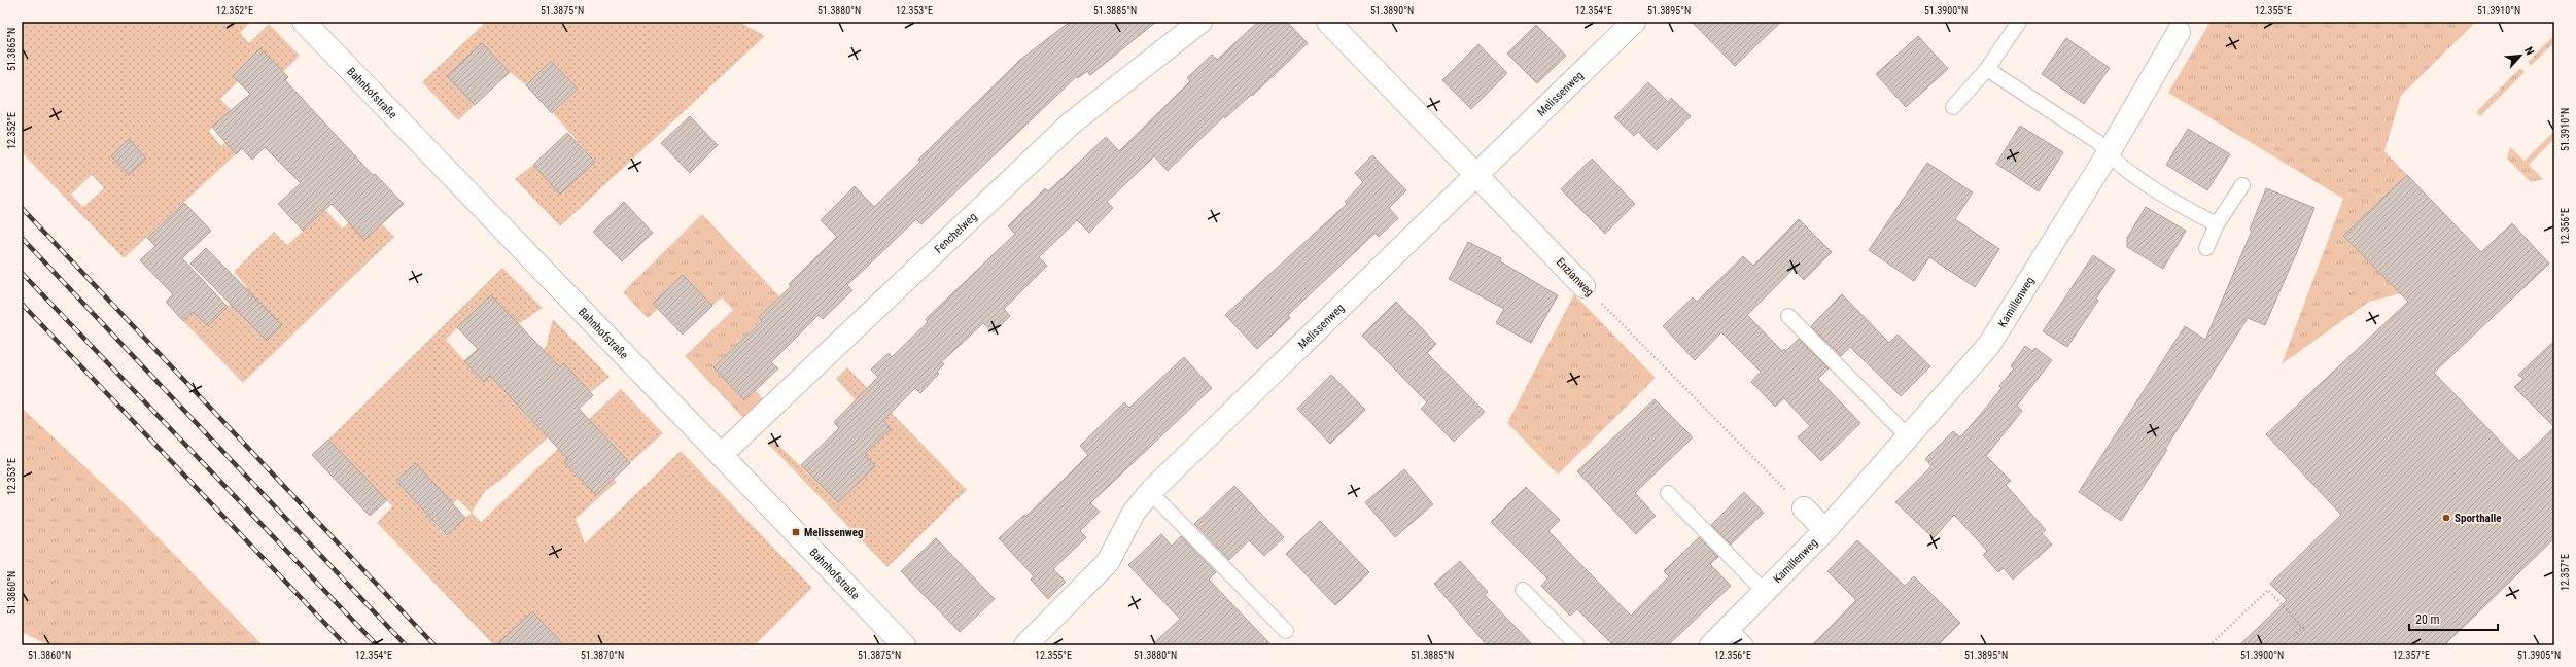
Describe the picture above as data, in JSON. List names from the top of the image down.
{
  "streets": {
    "street": [
      "Bahnhofstraße",
      "Melissenweg",
      "Fenchelweg",
      "Enzianweg",
      "Kamillenweg"
    ]
  },
  "crossings": [
    ["Bahnhofstraße", "Fenchelweg"],
    ["Melissenweg", "Enzianweg"]
  ],
  "places": {
    "other": ["Sporthalle"],
    "transit": ["Melissenweg"]
  },
  "scale_bar": "20 m",
  "north": "top right",
  "coordinates": [
    "12.352°E",
    "51.3875°N",
    "51.3880°N",
    "12.353°E",
    "51.3885°N",
    "51.3890°N",
    "12.354°E",
    "51.3895°N",
    "51.3900°N",
    "12.355°E",
    "51.3910°N",
    "51.3865°N",
    "12.356°E",
    "12.357°E",
    "51.3860°N",
    "51.3870°N",
    "51.3905°N"
  ]
}
